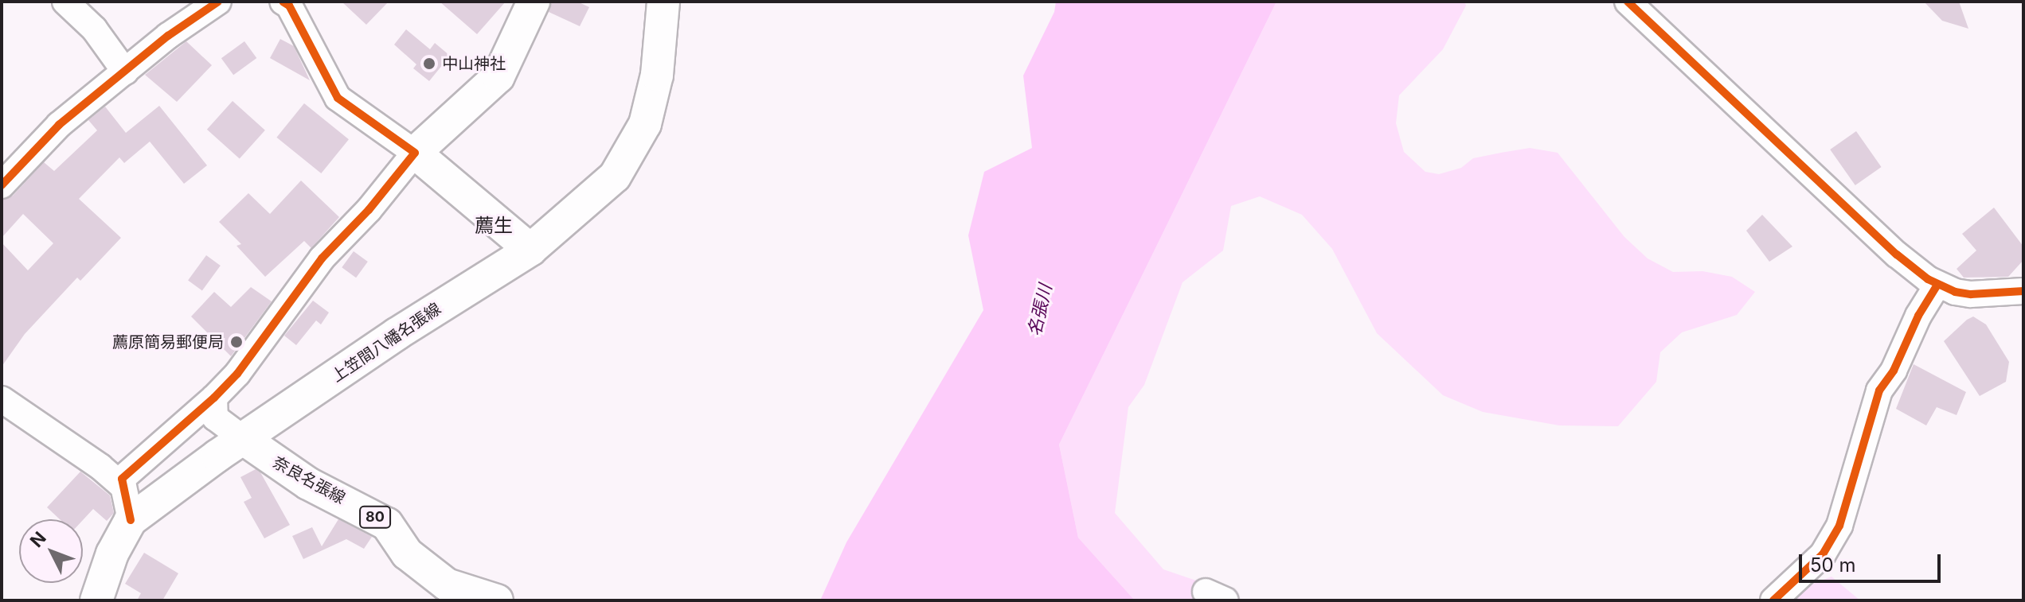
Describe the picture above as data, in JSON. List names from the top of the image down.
{
  "streets": {
    "main road": ["上笠間八幡名張線", "奈良名張線", "80"]
  },
  "crossings": [
    ["上笠間八幡名張線", "奈良名張線"]
  ],
  "districts": ["薦生"],
  "water": ["名張川"],
  "places": ["中山神社", "薦原簡易郵便局"],
  "scale_bar": "50 m",
  "north": "top left"
}
